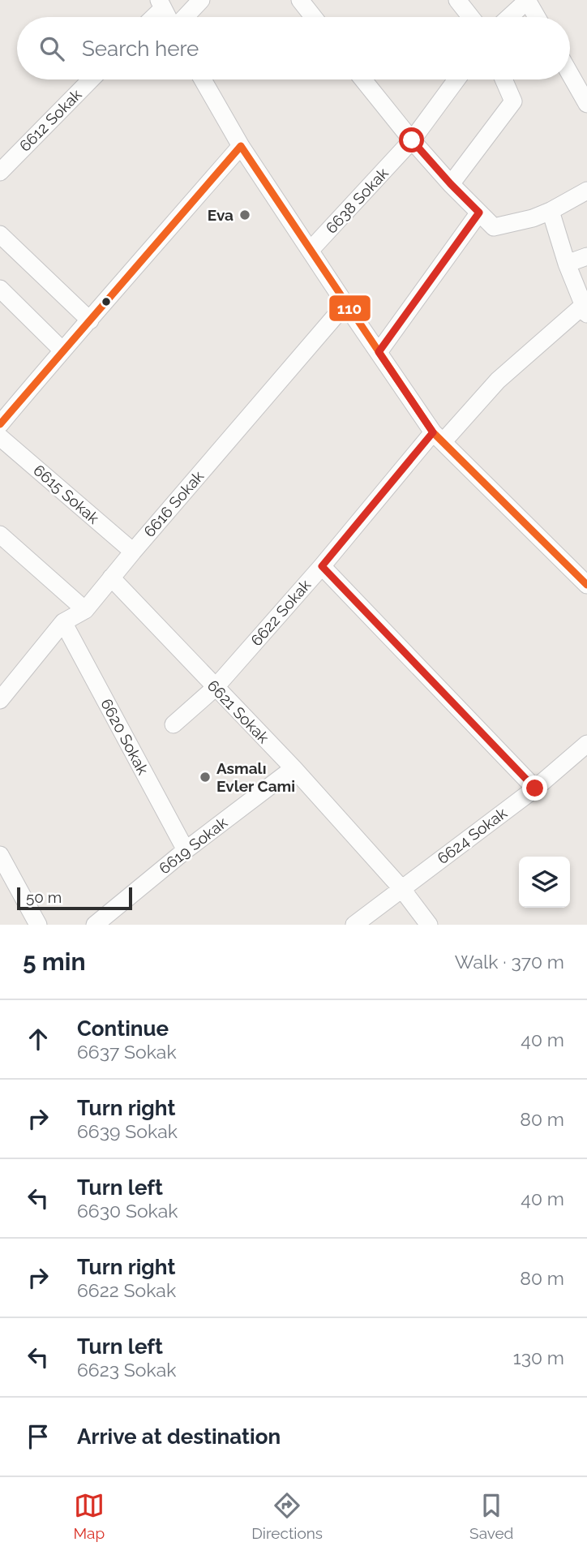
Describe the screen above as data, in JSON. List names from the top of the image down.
{
  "streets": {
    "street": [
      "6612 Sokak",
      "6638 Sokak",
      "6615 Sokak",
      "6616 Sokak",
      "6622 Sokak",
      "6621 Sokak",
      "6620 Sokak",
      "6624 Sokak",
      "6619 Sokak"
    ]
  },
  "crossings": [
    ["6615 Sokak", "6616 Sokak"],
    ["6616 Sokak", "6621 Sokak"],
    ["6616 Sokak", "6620 Sokak"],
    ["6622 Sokak", "6621 Sokak"],
    ["6621 Sokak", "6624 Sokak"],
    ["6621 Sokak", "6619 Sokak"],
    ["6620 Sokak", "6619 Sokak"]
  ],
  "places": ["Eva", "Asmalı Evler Cami"],
  "lines": ["transit line 110"],
  "scale_bar": "50 m",
  "page": {
    "search": "Search here",
    "scale": "50 m",
    "heading": ["5 min", "Walk · 370 m"],
    "list": [
      ["Continue", "6637 Sokak", "40 m"],
      ["Turn right", "6639 Sokak", "80 m"],
      ["Turn left", "6630 Sokak", "40 m"],
      ["Turn right", "6622 Sokak", "80 m"],
      ["Turn left", "6623 Sokak", "130 m"],
      "Arrive at destination"
    ],
    "nav": ["Map", "Directions", "Saved"]
  }
}
